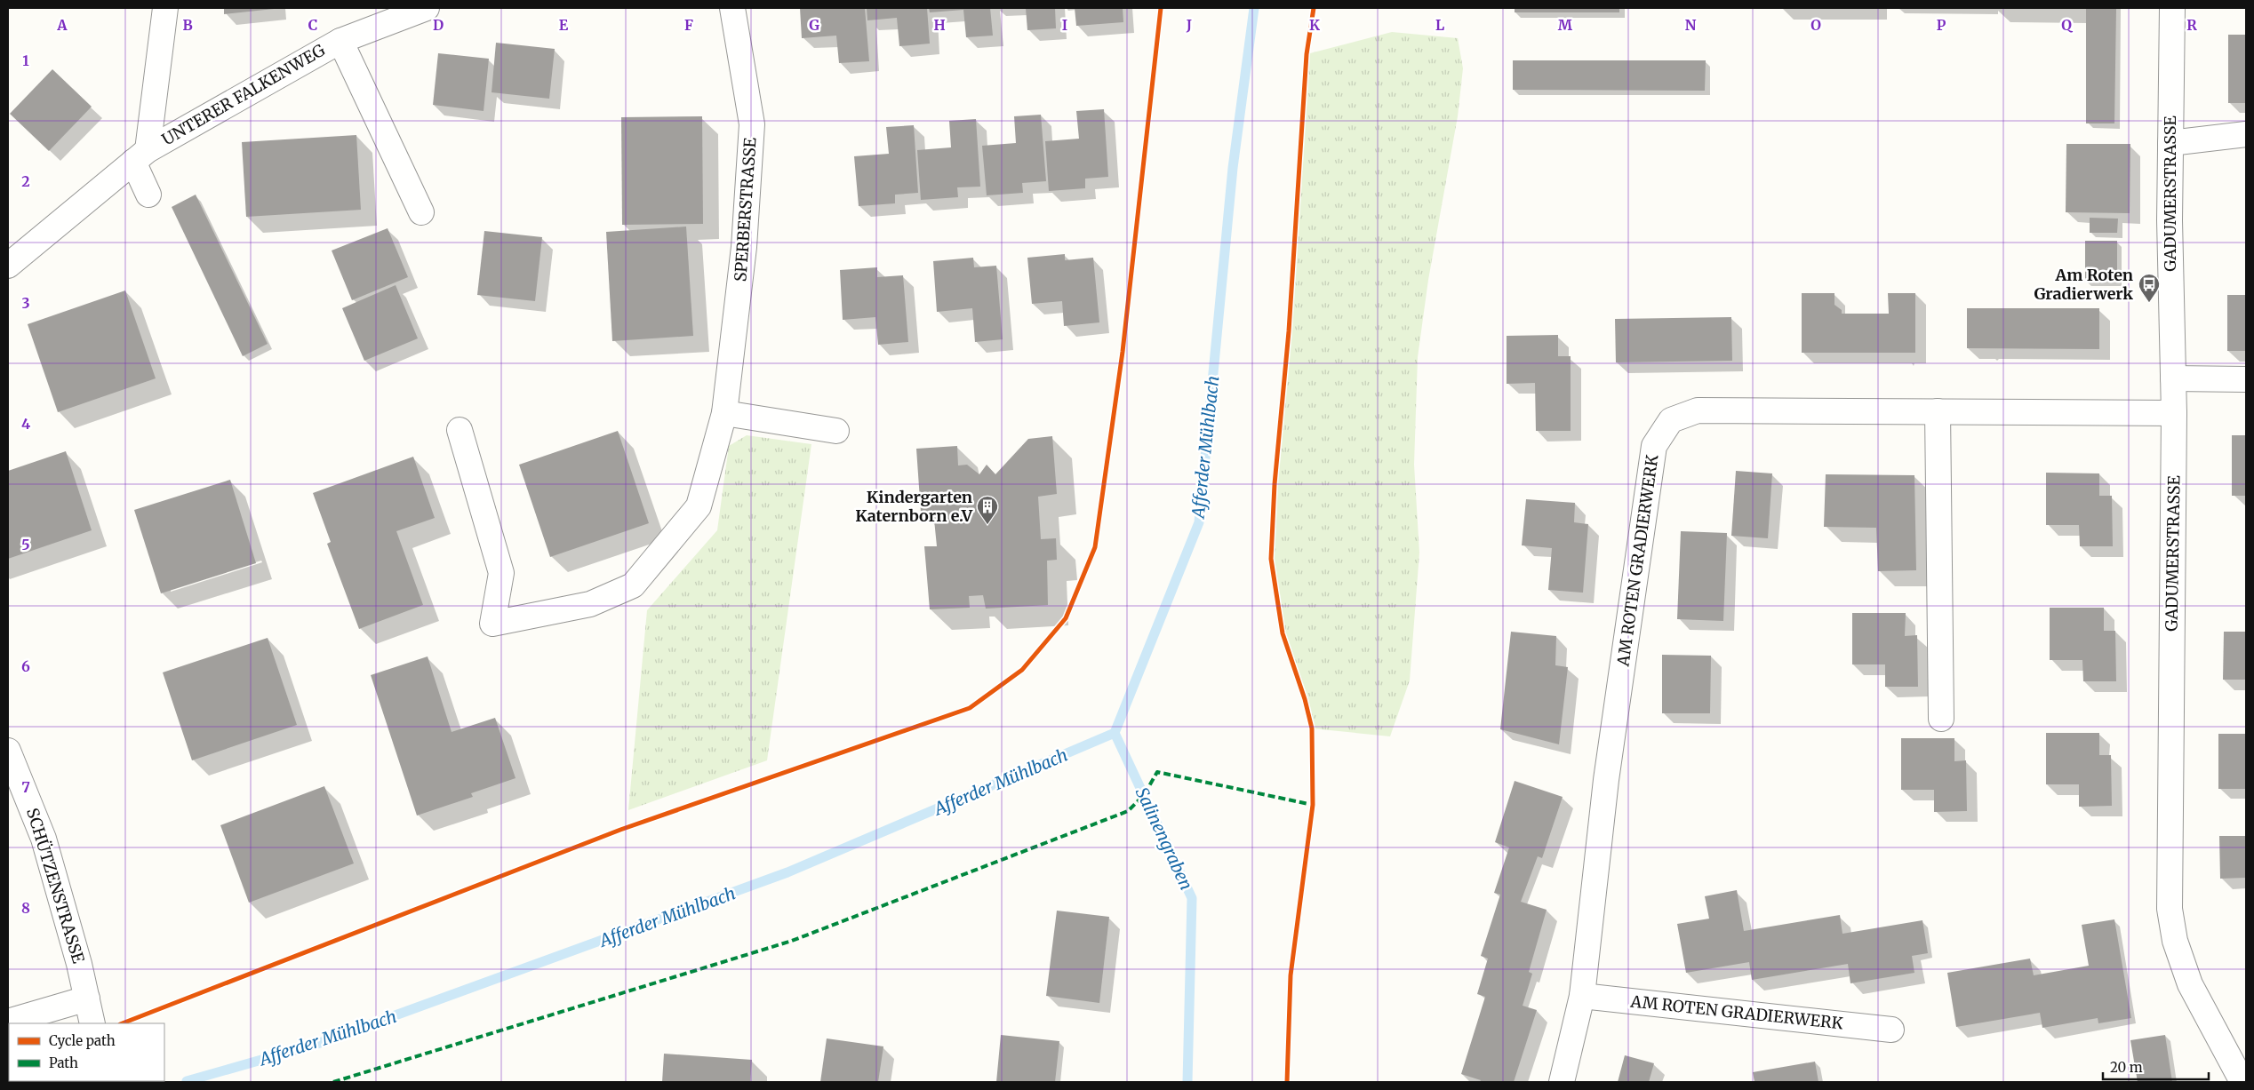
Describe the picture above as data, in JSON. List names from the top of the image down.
{
  "streets": {
    "street": [
      "UNTERER FALKENWEG",
      "GADUMERSTRASSE",
      "SPERBERSTRASSE",
      "AM ROTEN GRADIERWERK",
      "SCHÜTZENSTRASSE"
    ]
  },
  "crossings": [
    ["GADUMERSTRASSE", "AM ROTEN GRADIERWERK"]
  ],
  "water": ["Afferder Mühlbach", "Salinengraben"],
  "places": {
    "bus stop": ["Am Roten Gradierwerk"],
    "building": ["Kindergarten Katernborn e.V"]
  },
  "legend": ["Cycle path", "Path"],
  "scale_bar": "20 m",
  "grid": {
    "columns": [
      "A",
      "B",
      "C",
      "D",
      "E",
      "F",
      "G",
      "H",
      "I",
      "J",
      "K",
      "L",
      "M",
      "N",
      "O",
      "P",
      "Q",
      "R"
    ],
    "rows": [
      "1",
      "2",
      "3",
      "4",
      "5",
      "6",
      "7",
      "8"
    ]
  }
}
